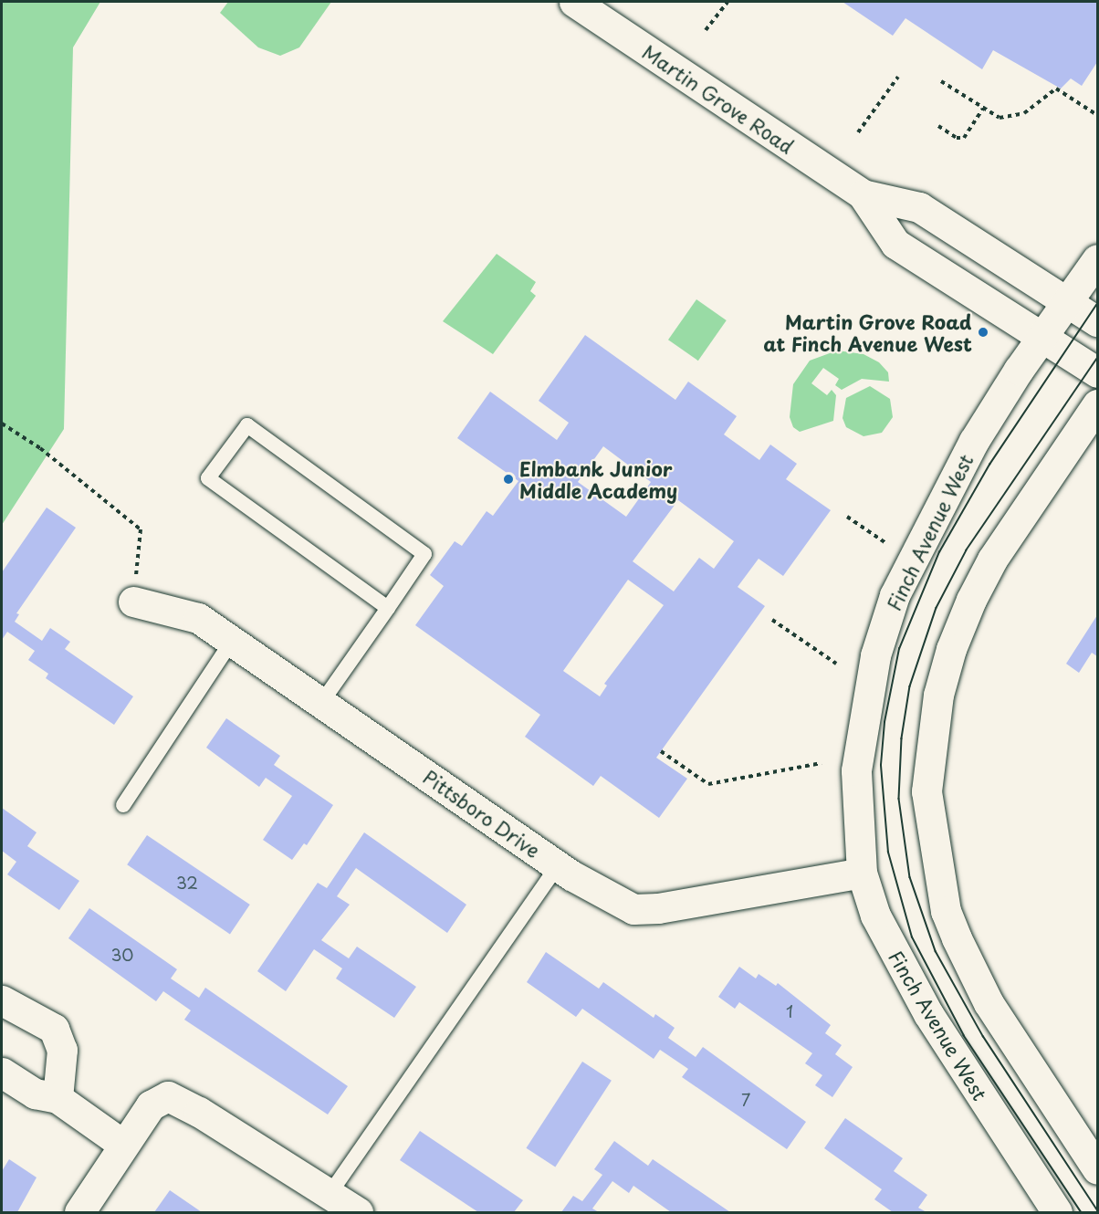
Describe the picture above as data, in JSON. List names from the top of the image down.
{
  "streets": {
    "main road": ["Martin Grove Road", "Finch Avenue West", "Pittsboro Drive"]
  },
  "crossings": [
    ["Martin Grove Road", "Finch Avenue West"],
    ["Finch Avenue West", "Pittsboro Drive"]
  ],
  "places": ["Martin Grove Road at Finch Avenue West", "Elmbank Junior Middle Academy"],
  "house_numbers": [
    "32",
    "30",
    "1",
    "7"
  ]
}
